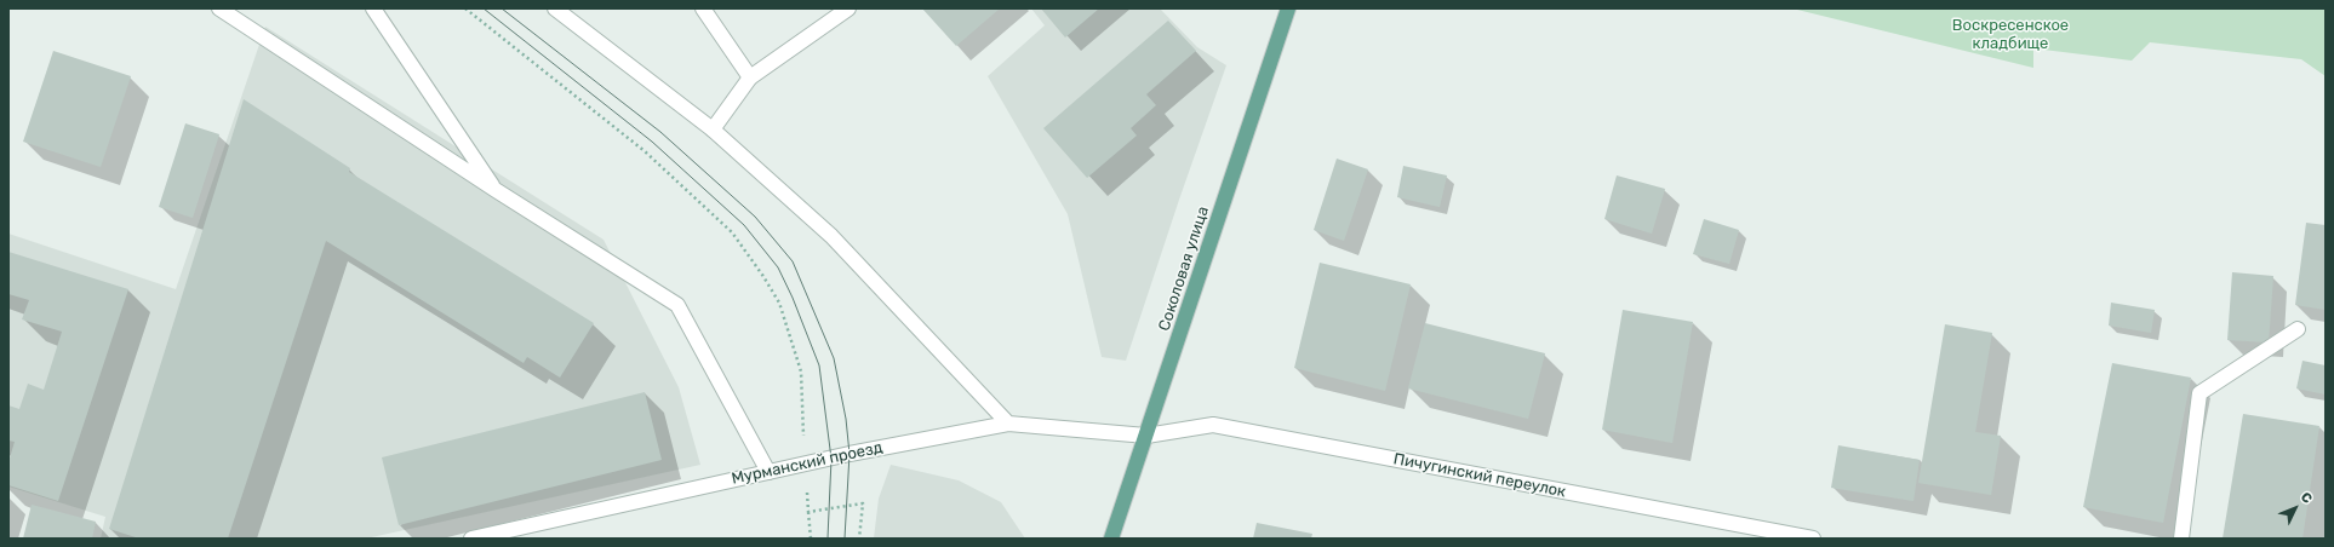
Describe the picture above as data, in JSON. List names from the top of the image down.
{
  "streets": {
    "main road": ["Соколовая улица"],
    "street": ["Мурманский проезд", "Пичугинский переулок"]
  },
  "crossings": [
    ["Соколовая улица", "Мурманский проезд"],
    ["Соколовая улица", "Пичугинский переулок"],
    ["Мурманский проезд", "Пичугинский переулок"]
  ],
  "parks": ["Воскресенское кладбище"],
  "north": "top right"
}
